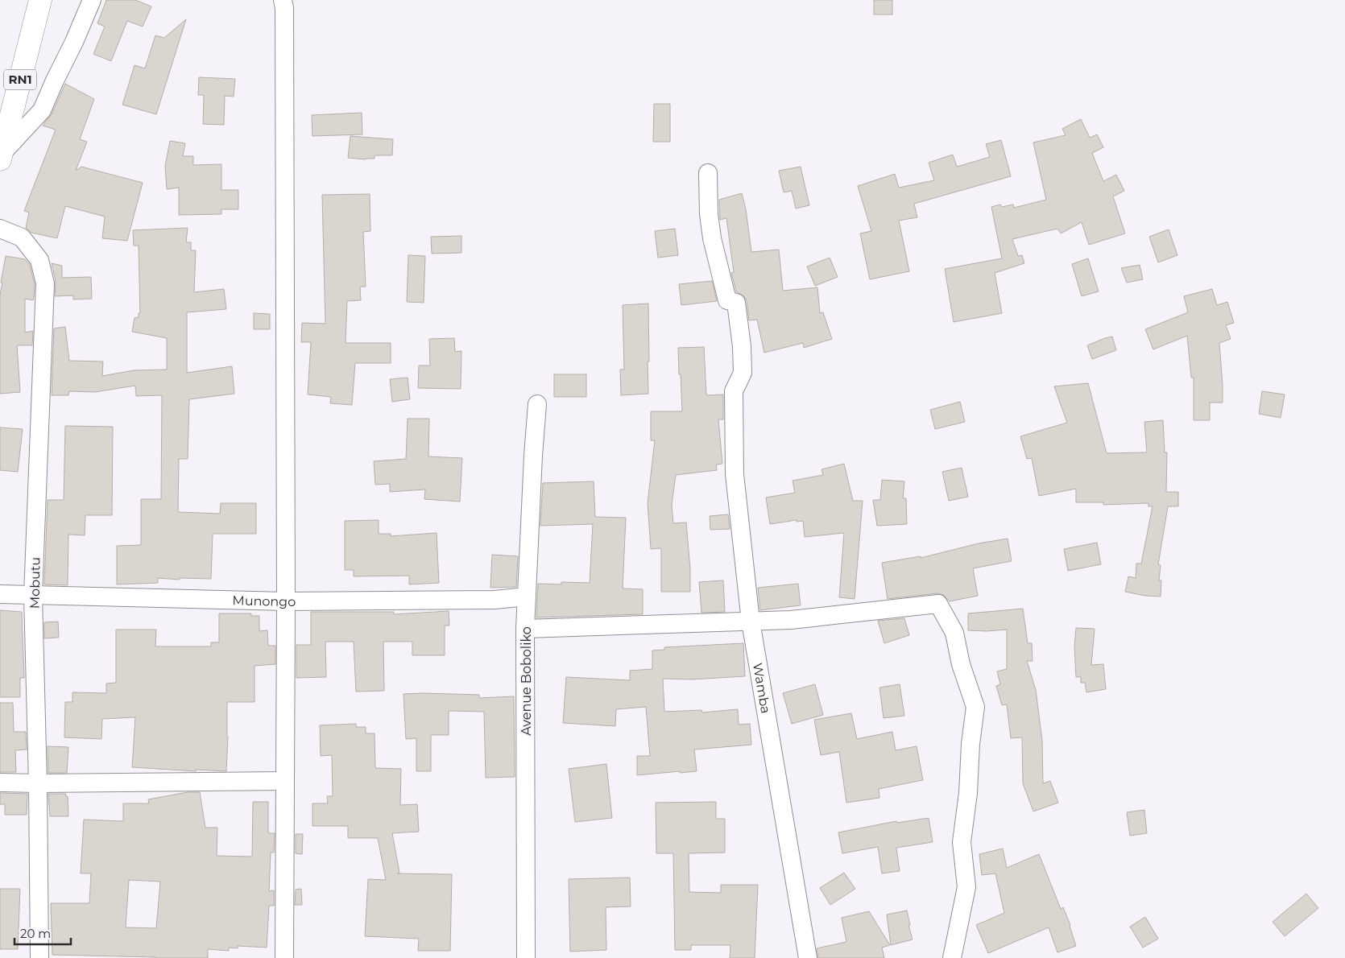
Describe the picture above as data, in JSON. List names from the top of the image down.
{
  "streets": {
    "highway": ["RN1"],
    "street": [
      "Mobutu",
      "Munongo",
      "Avenue Boboliko",
      "Wamba"
    ]
  },
  "crossings": [
    ["Mobutu", "Munongo"],
    ["Munongo", "Avenue Boboliko"]
  ],
  "scale_bar": "20 m"
}
